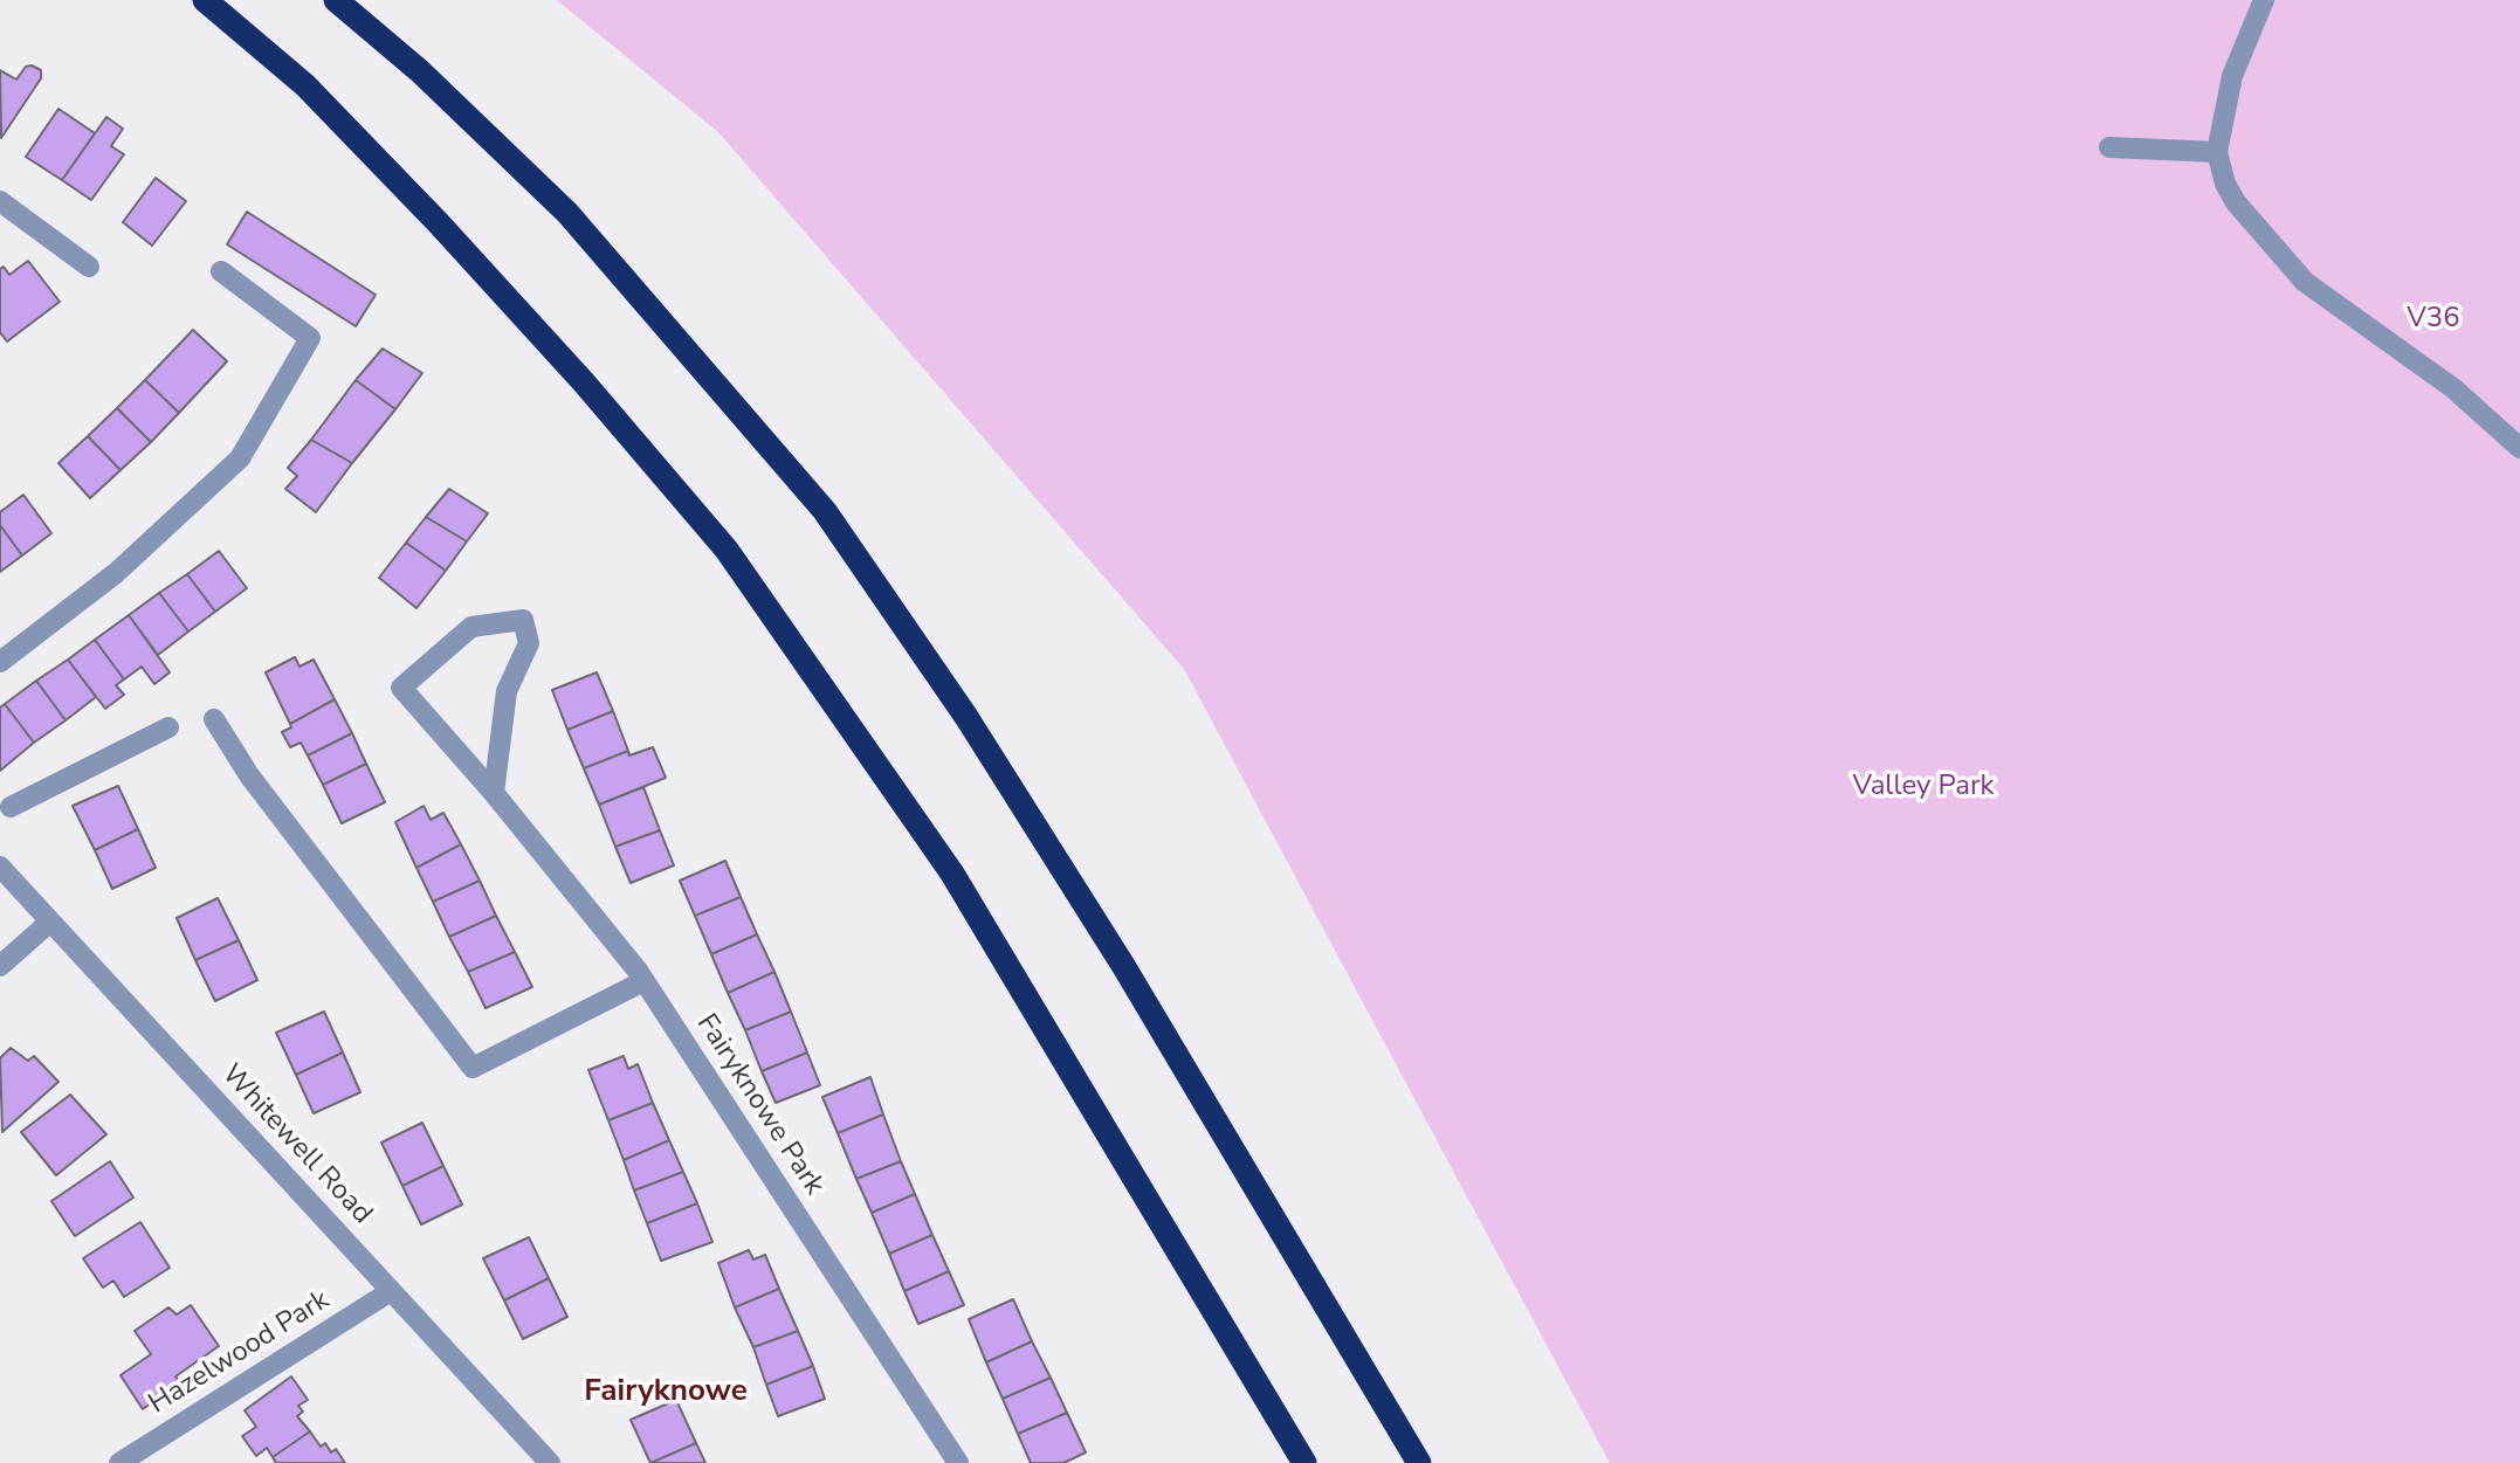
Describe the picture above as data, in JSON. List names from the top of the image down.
{
  "streets": {
    "street": ["Fairyknowe Park", "Whitewell Road", "Hazelwood Park"]
  },
  "crossings": [
    ["Whitewell Road", "Hazelwood Park"]
  ],
  "districts": ["Fairyknowe"],
  "parks": ["V36", "Valley Park"]
}
